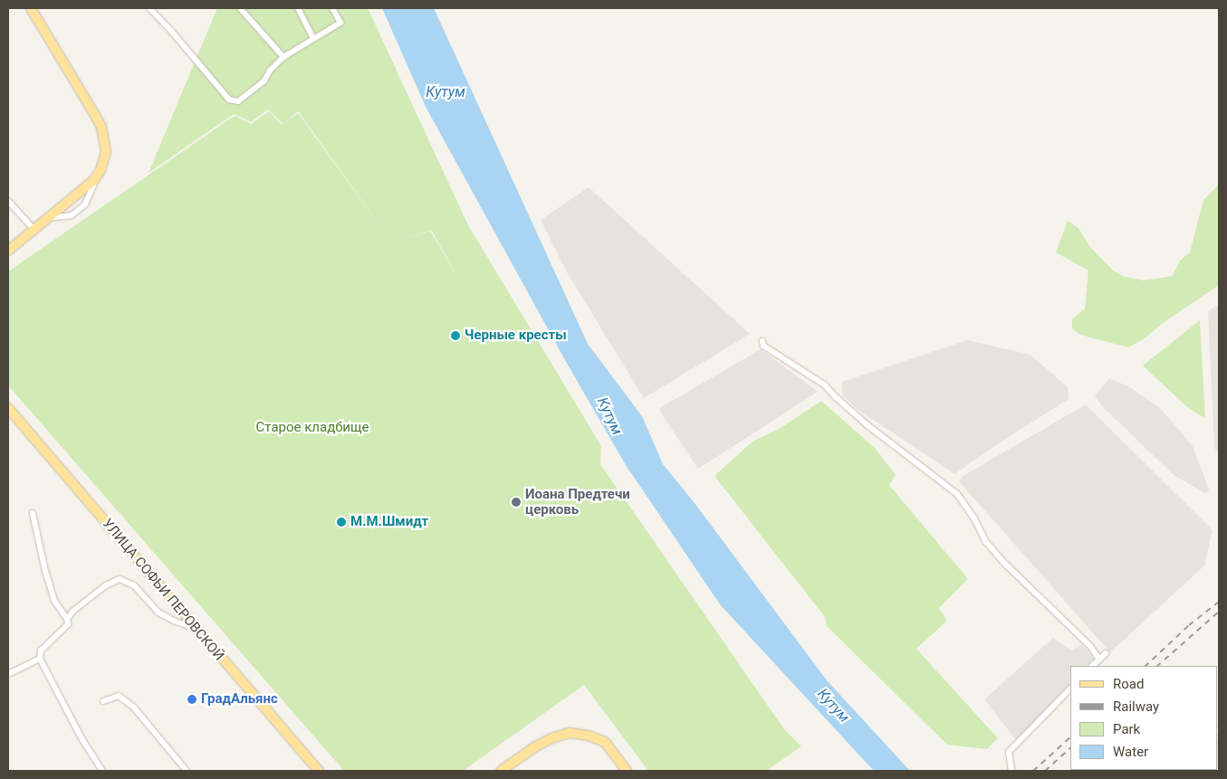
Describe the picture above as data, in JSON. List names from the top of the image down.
{
  "streets": {
    "main road": ["УЛИЦА СОФЬИ ПЕРОВСКОЙ"]
  },
  "water": ["Кутум"],
  "parks": ["Старое кладбище"],
  "places": [
    "Черные кресты",
    "Иоана Предтечи церковь",
    "М.М.Шмидт",
    "ГрадАльянс"
  ],
  "legend": [
    "Road",
    "Railway",
    "Park",
    "Water"
  ]
}
